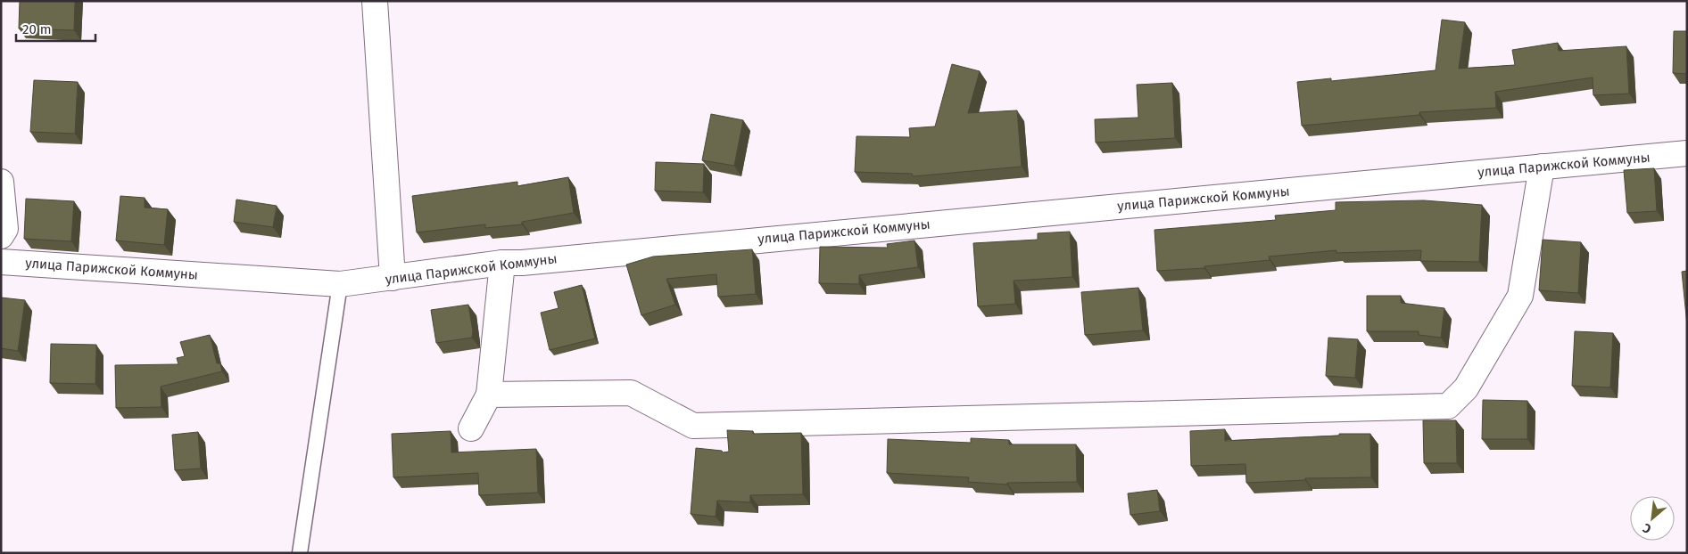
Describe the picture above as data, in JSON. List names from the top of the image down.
{
  "streets": {
    "street": ["улица Парижской Коммуны"]
  },
  "scale_bar": "20 m",
  "north": "bottom left"
}
